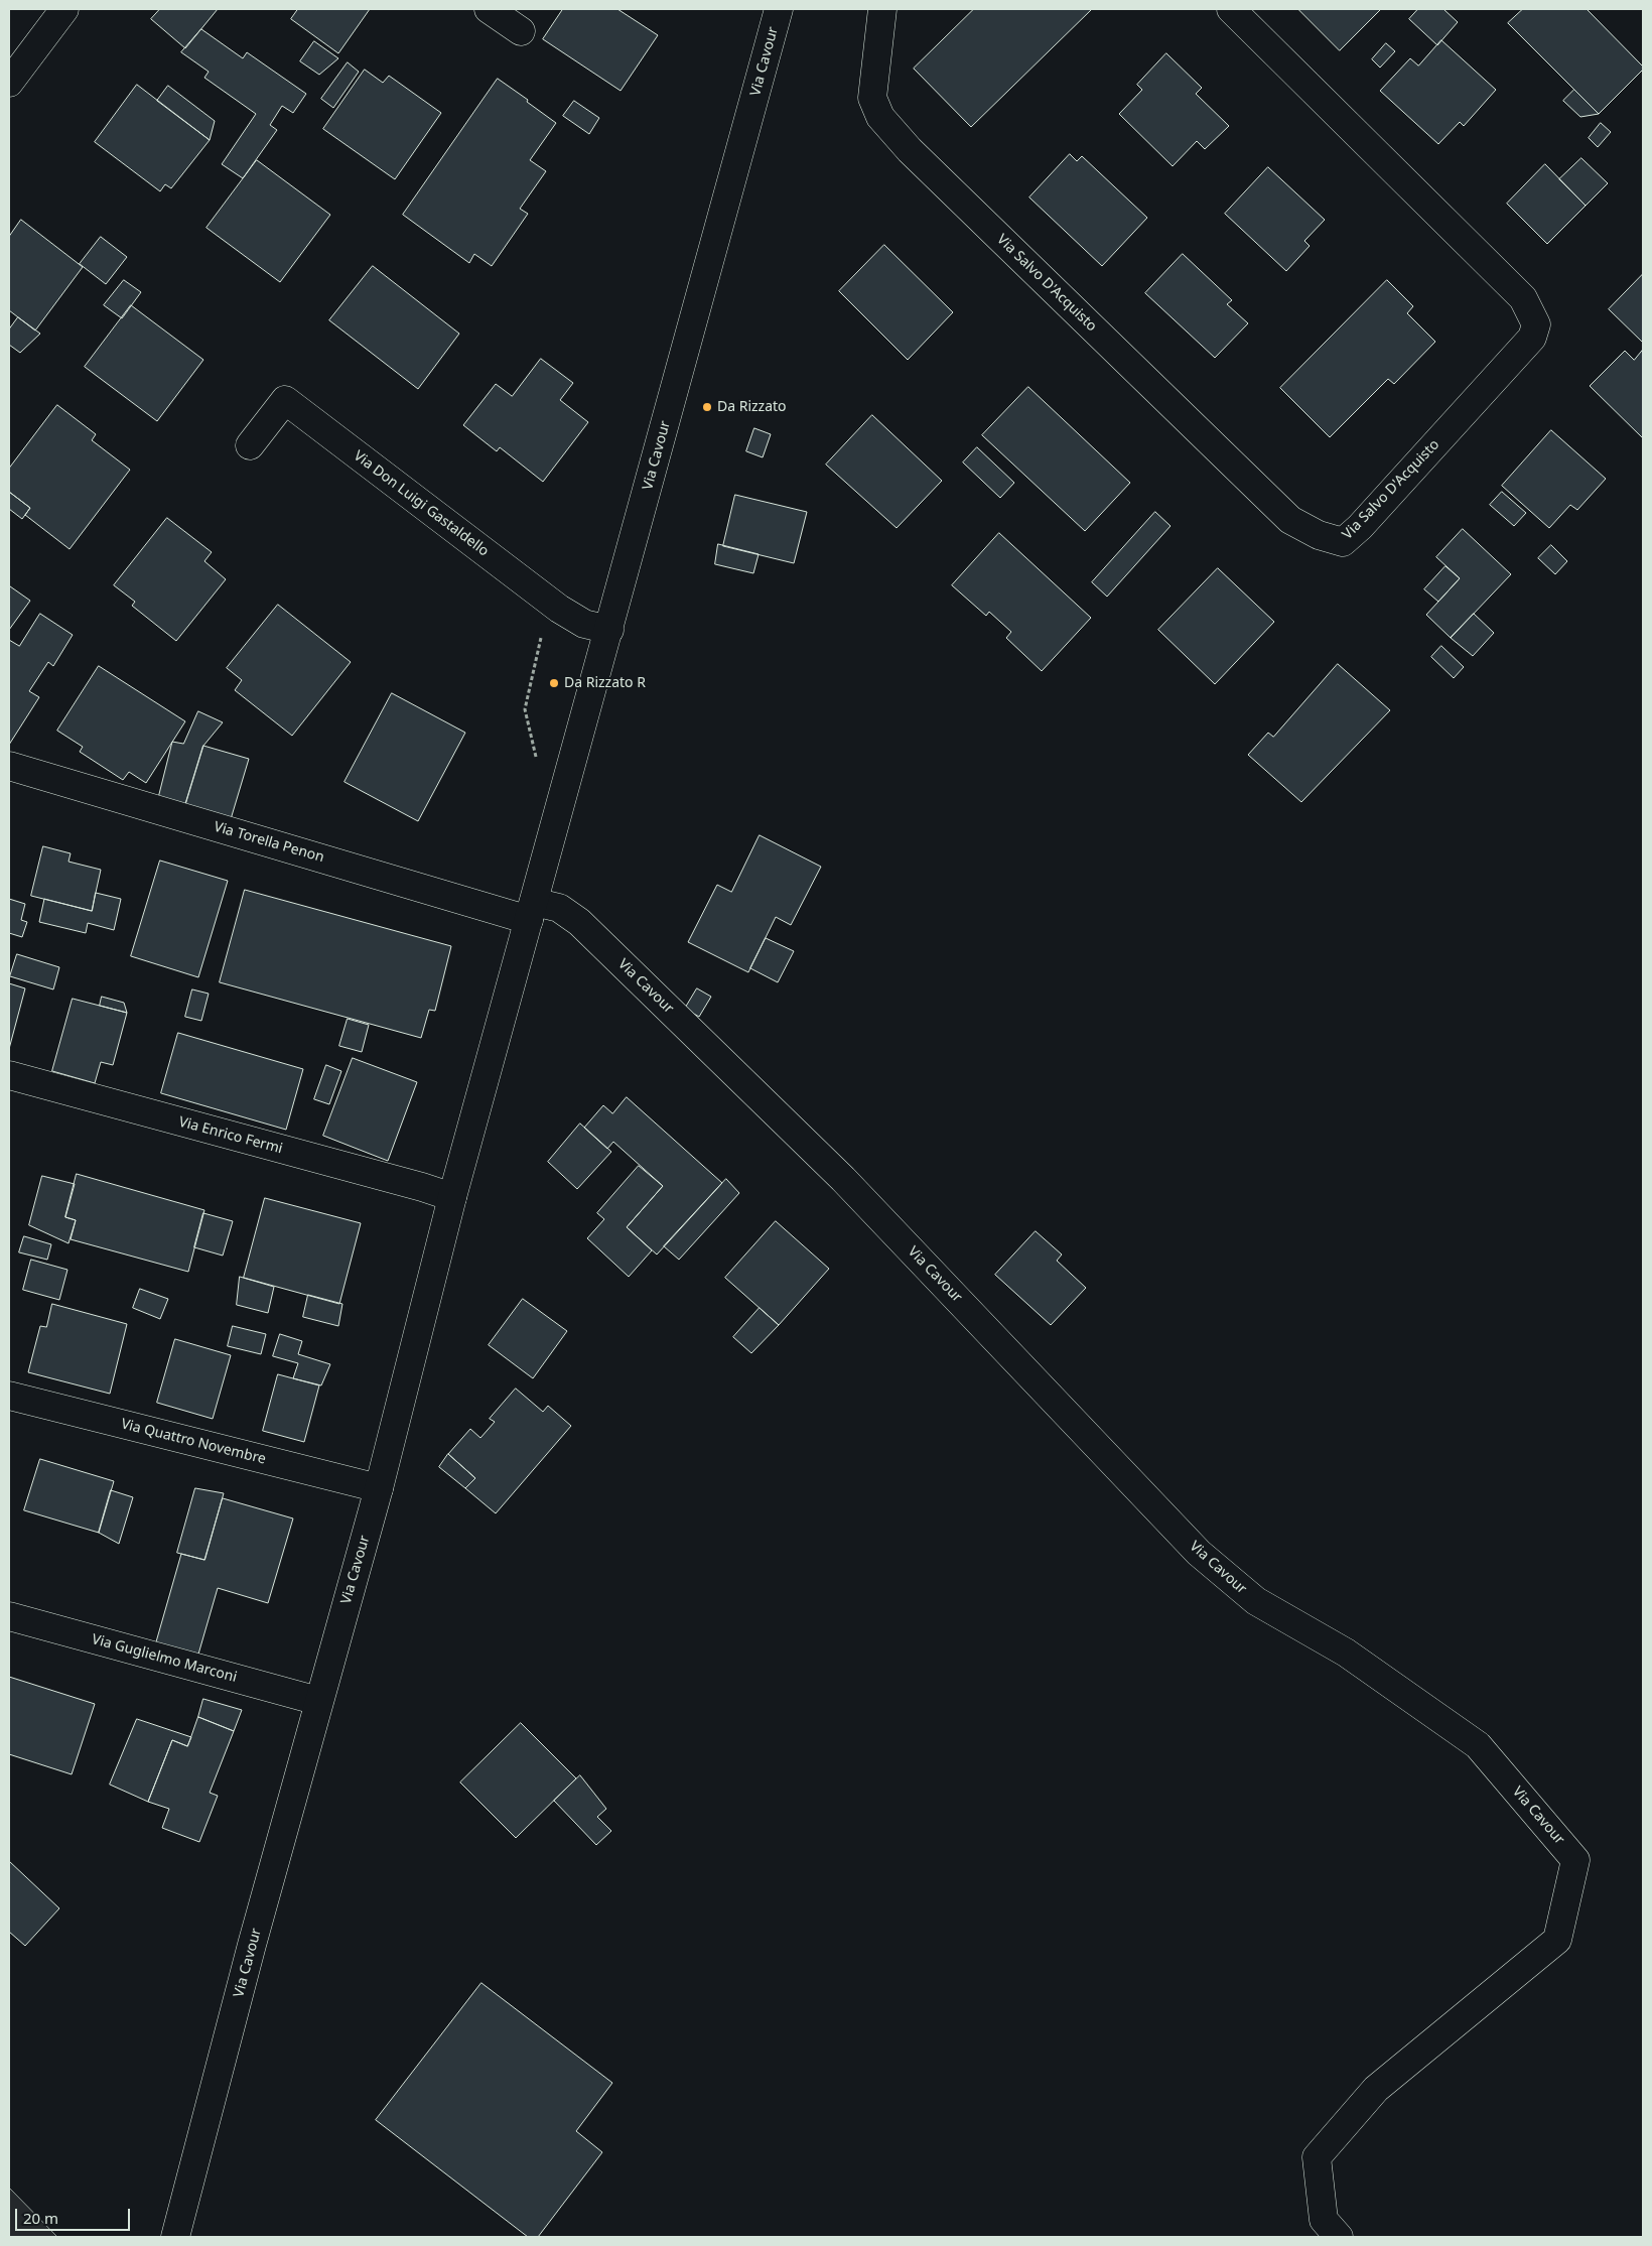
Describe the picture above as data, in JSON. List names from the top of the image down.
{
  "streets": {
    "street": [
      "Via Cavour",
      "Via Salvo D'Acquisto",
      "Via Don Luigi Gastaldello",
      "Via Torella Penon",
      "Via Enrico Fermi",
      "Via Quattro Novembre",
      "Via Guglielmo Marconi"
    ]
  },
  "crossings": [
    ["Via Cavour", "Via Don Luigi Gastaldello"],
    ["Via Cavour", "Via Torella Penon"],
    ["Via Cavour", "Via Enrico Fermi"],
    ["Via Cavour", "Via Quattro Novembre"],
    ["Via Cavour", "Via Guglielmo Marconi"]
  ],
  "places": ["Da Rizzato", "Da Rizzato R"],
  "scale_bar": "20 m"
}
